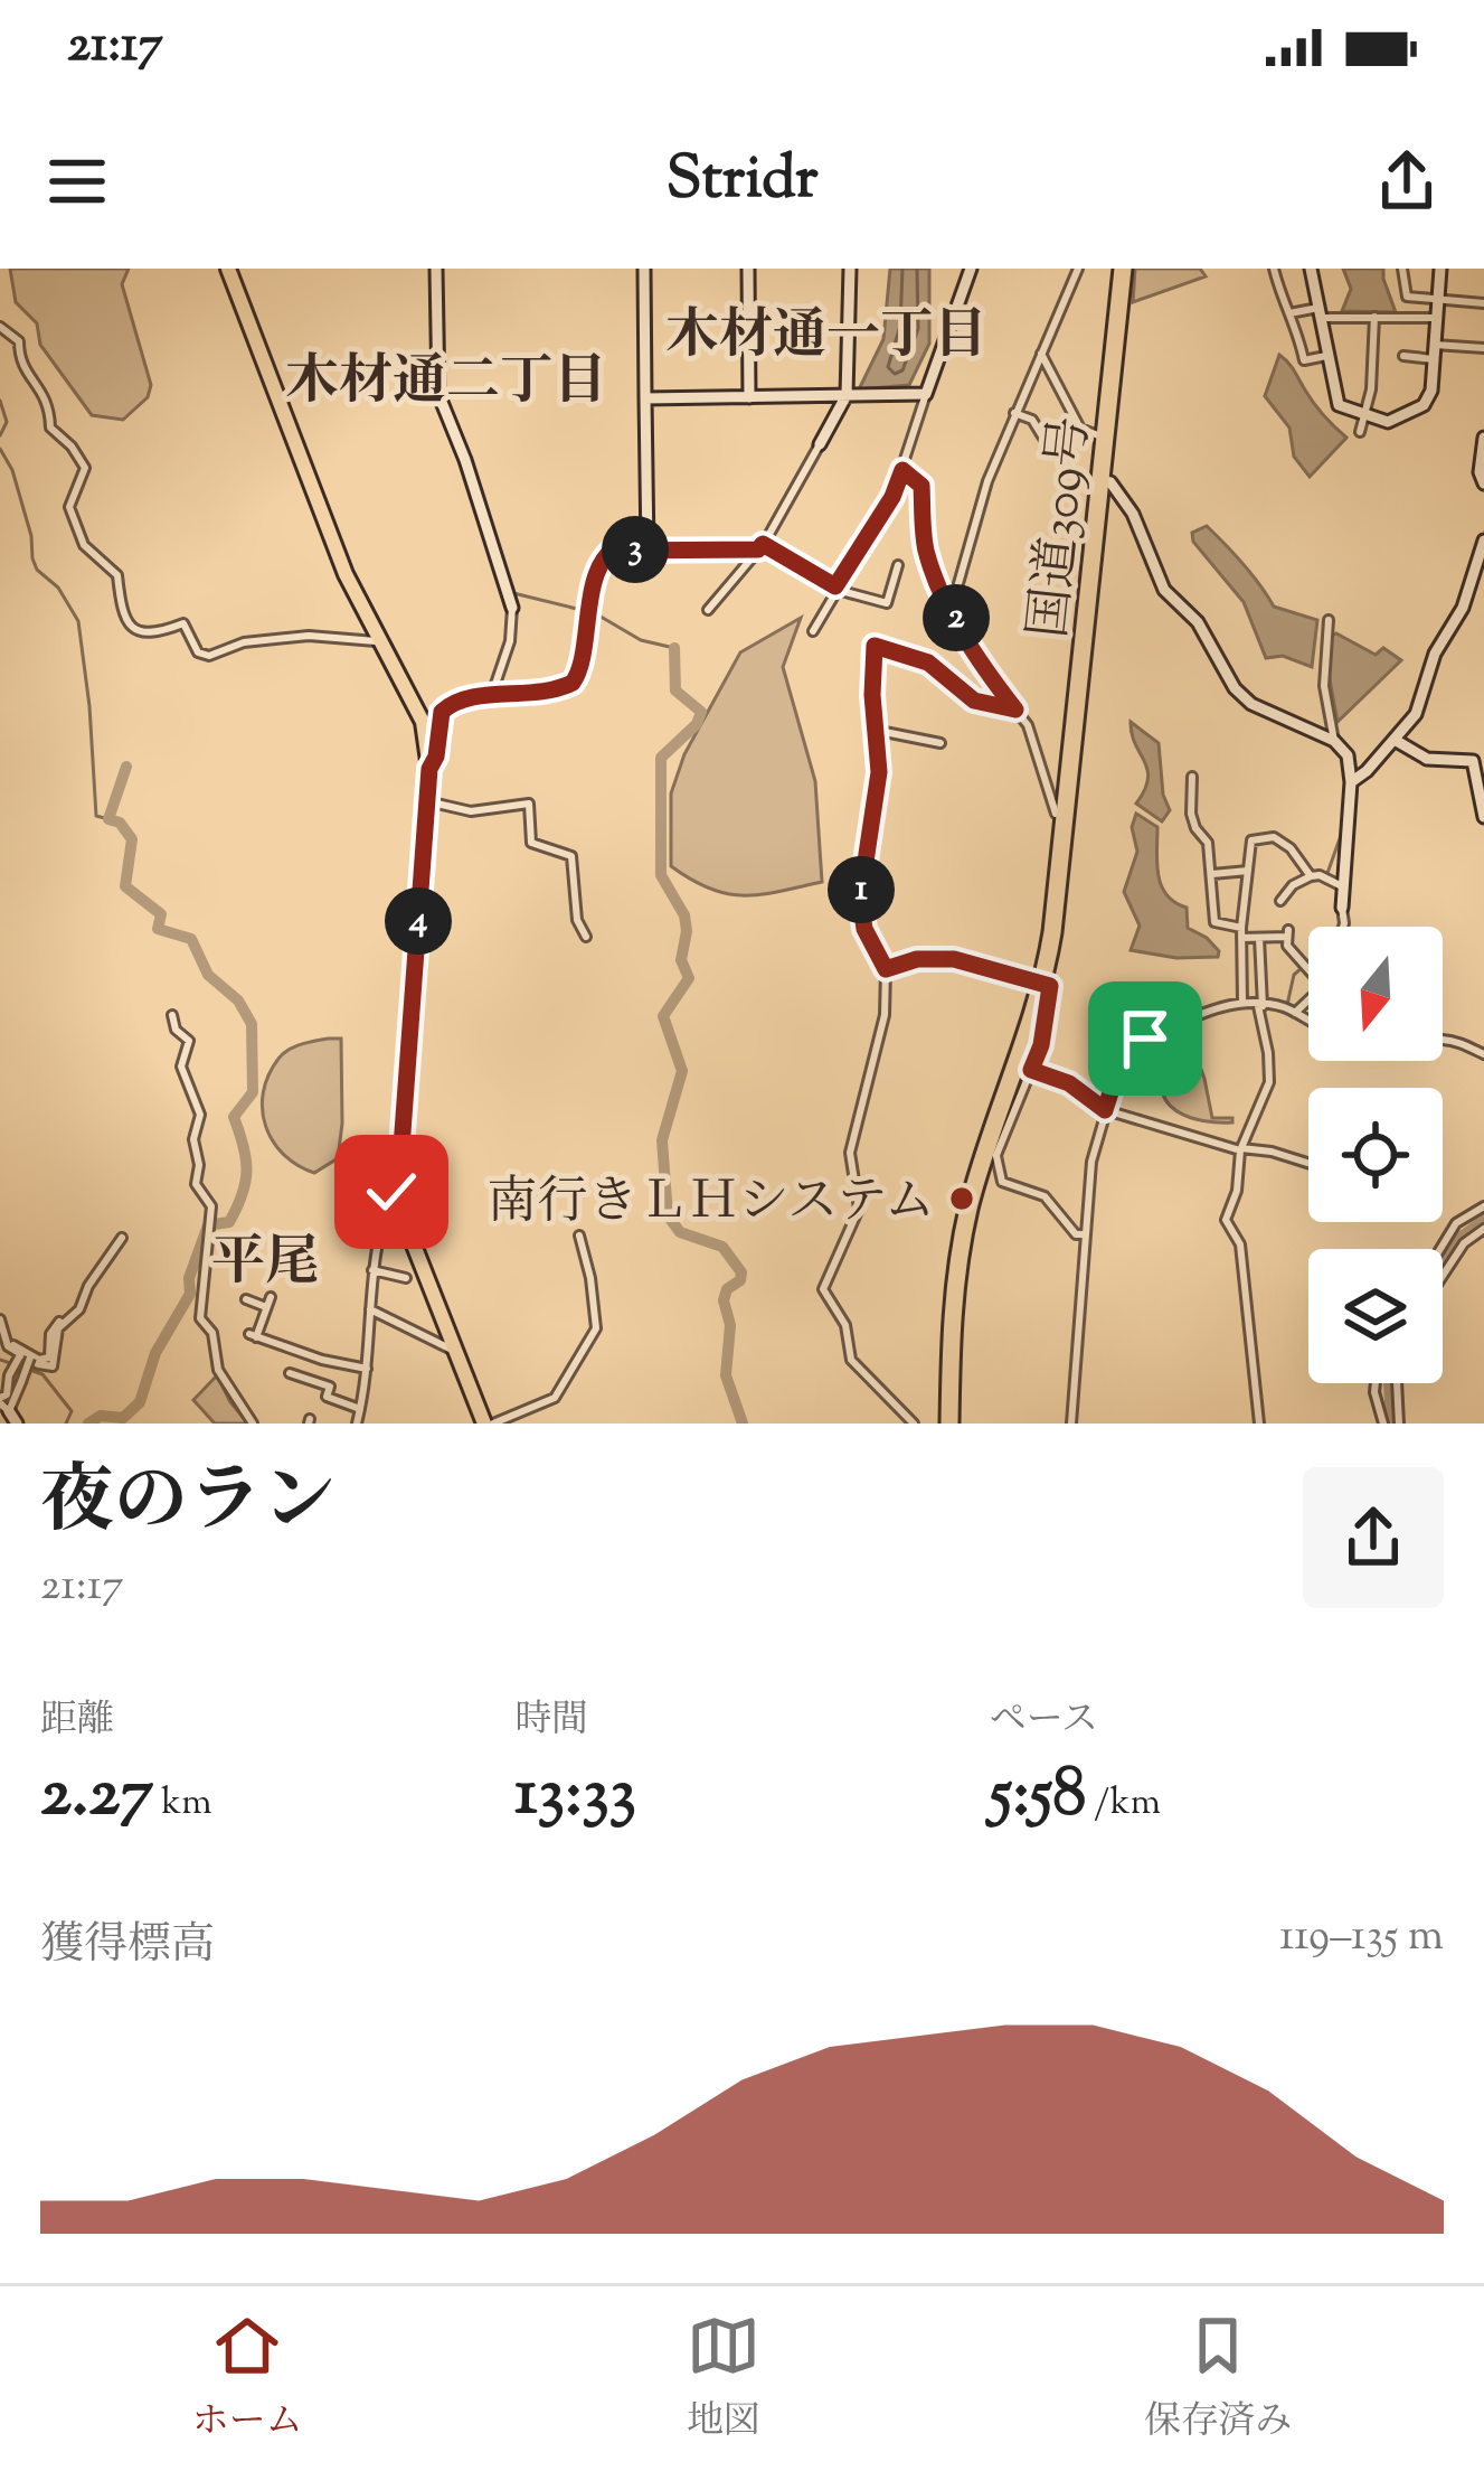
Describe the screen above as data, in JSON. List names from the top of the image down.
{
  "streets": {
    "highway": ["国道309号"]
  },
  "districts": ["木材通一丁目", "木材通二丁目", "平尾"],
  "places": ["南行きＬＨシステム"],
  "north": "bottom",
  "page": {
    "status": "21:17",
    "header": "Stridr",
    "pins": [
      "3",
      "2",
      "1",
      "4"
    ],
    "heading": ["夜のラン", "21:17"],
    "stats": [
      ["距離", "2.27 km"],
      ["時間", "13:33"],
      ["ペース", "5:58 /km"]
    ],
    "chart": ["獲得標高", "119–135 m"],
    "tabs": ["ホーム", "地図", "保存済み"]
  }
}
